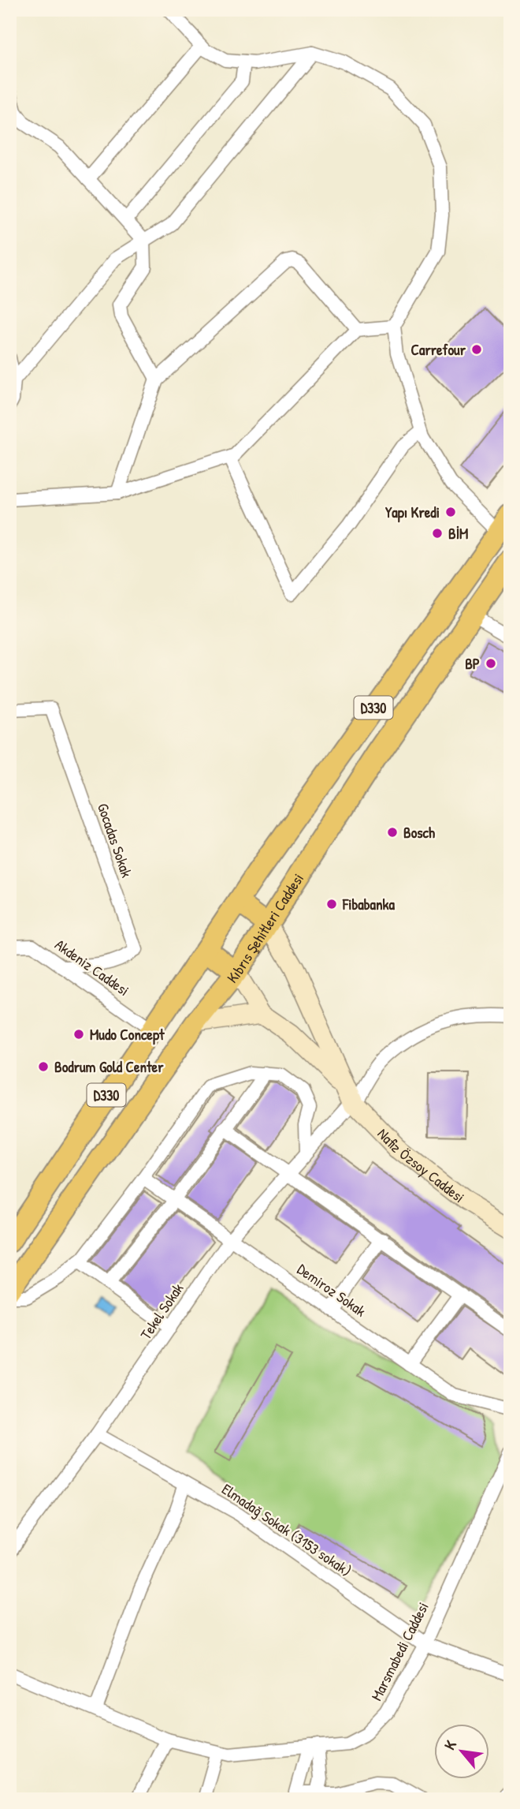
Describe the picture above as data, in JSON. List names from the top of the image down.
{
  "streets": {
    "highway": ["D330", "Kıbrıs Şehitleri Caddesi"],
    "main road": ["Nafiz Özsoy Caddesi"],
    "street": [
      "Gocadas Sokak",
      "Akdeniz Caddesi",
      "Demiroz Sokak",
      "Tekel Sokak",
      "Elmadağ Sokak (3153 sokak)",
      "Marsmabedi Caddesi"
    ]
  },
  "crossings": [
    ["D330", "Akdeniz Caddesi"],
    ["Gocadas Sokak", "Akdeniz Caddesi"],
    ["Kıbrıs Şehitleri Caddesi", "Nafiz Özsoy Caddesi"],
    ["Nafiz Özsoy Caddesi", "Tekel Sokak"],
    ["Demiroz Sokak", "Tekel Sokak"],
    ["Tekel Sokak", "Elmadağ Sokak (3153 sokak)"],
    ["Elmadağ Sokak (3153 sokak)", "Marsmabedi Caddesi"]
  ],
  "places": [
    "Carrefour",
    "Yapı Kredi",
    "BİM",
    "BP",
    "Bosch",
    "Fibabanka",
    "Mudo Concept",
    "Bodrum Gold Center"
  ],
  "north": "top left"
}
